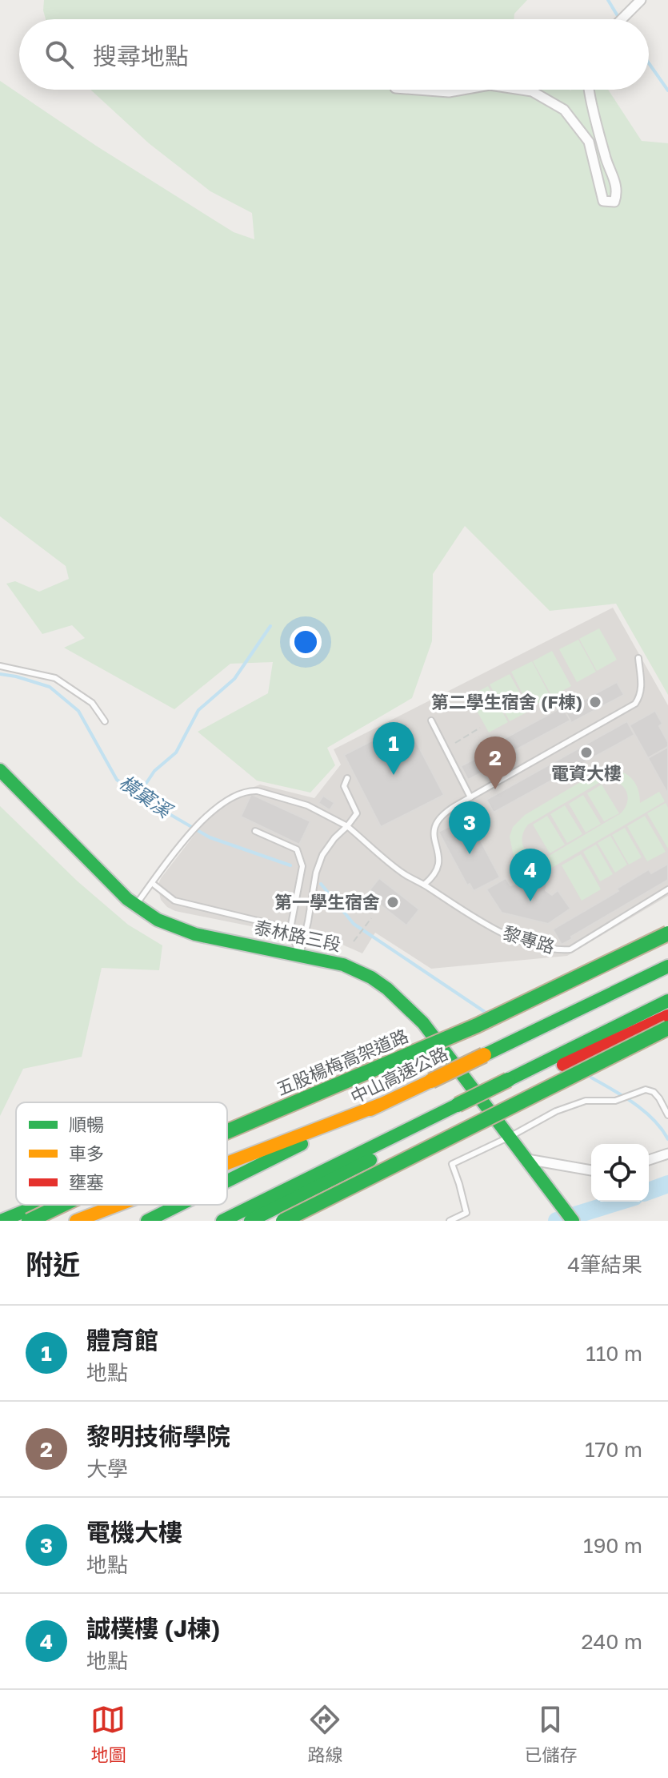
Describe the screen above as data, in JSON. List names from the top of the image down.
{
  "streets": {
    "main road": ["泰林路三段", "五股楊梅高架道路", "中山高速公路"],
    "lane": ["黎專路"]
  },
  "water": ["橫窠溪"],
  "places": ["第二學生宿舍 (F棟)", "電資大樓", "第一學生宿舍"],
  "legend": ["順暢", "車多", "壅塞"],
  "page": {
    "search": "搜尋地點",
    "pins": [
      "1",
      "2",
      "3",
      "4"
    ],
    "heading": ["附近", "4筆結果"],
    "list": [
      {
        "mark": "1",
        "name": "體育館",
        "note": "地點",
        "value": "110 m"
      },
      {
        "mark": "2",
        "name": "黎明技術學院",
        "note": "大學",
        "value": "170 m"
      },
      {
        "mark": "3",
        "name": "電機大樓",
        "note": "地點",
        "value": "190 m"
      },
      {
        "mark": "4",
        "name": "誠樸樓 (J棟)",
        "note": "地點",
        "value": "240 m"
      }
    ],
    "nav": ["地圖", "路線", "已儲存"]
  }
}
